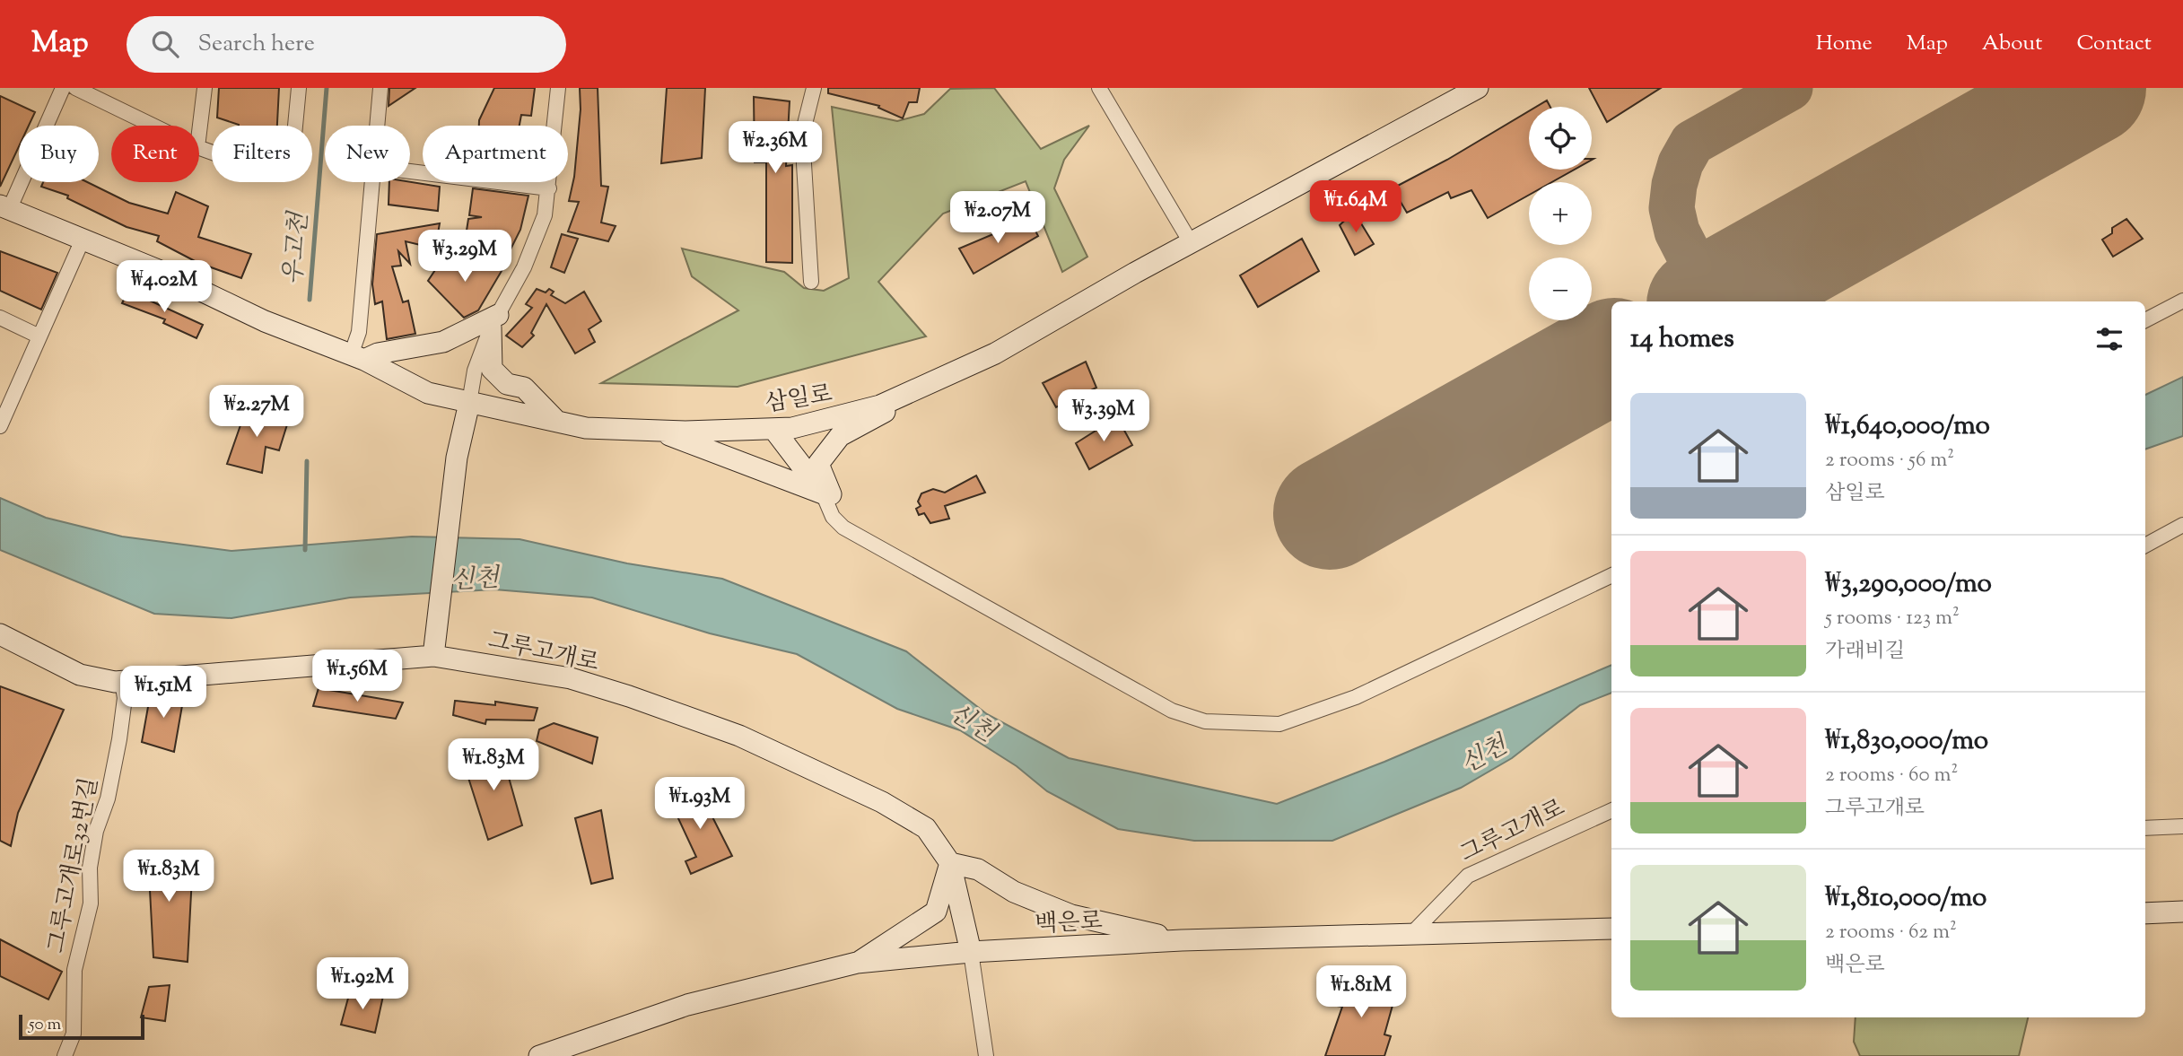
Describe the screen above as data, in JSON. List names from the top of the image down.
{
  "streets": {
    "main road": ["삼일로", "그루고개로", "백은로"],
    "street": ["그루고개로32번길"]
  },
  "crossings": [
    ["그루고개로", "그루고개로32번길"],
    ["그루고개로", "백은로"]
  ],
  "water": ["우고천", "신천"],
  "scale_bar": "50 m",
  "page": {
    "header": "Map",
    "search": "Search here",
    "nav": [
      "Home",
      "Map",
      "About",
      "Contact"
    ],
    "map_buttons": ["+", "−"],
    "price": [
      "₩2.36M",
      "₩1.64M",
      "₩2.07M",
      "₩3.29M",
      "₩4.02M",
      "₩2.27M",
      "₩3.39M",
      "₩1.56M",
      "₩1.51M",
      "₩1.83M",
      "₩1.93M",
      "₩1.83M",
      "₩1.92M",
      "₩1.81M"
    ],
    "chip": [
      "Buy",
      "Rent",
      "Filters",
      "New",
      "Apartment"
    ],
    "heading": "14 homes",
    "list": [
      {
        "name": "₩1,640,000/mo",
        "note": "2 rooms · 56 m² · 삼일로"
      },
      {
        "name": "₩3,290,000/mo",
        "note": "5 rooms · 123 m² · 가래비길"
      },
      {
        "name": "₩1,830,000/mo",
        "note": "2 rooms · 60 m² · 그루고개로"
      },
      {
        "name": "₩1,810,000/mo",
        "note": "2 rooms · 62 m² · 백은로"
      }
    ],
    "scale": "50 m"
  }
}
